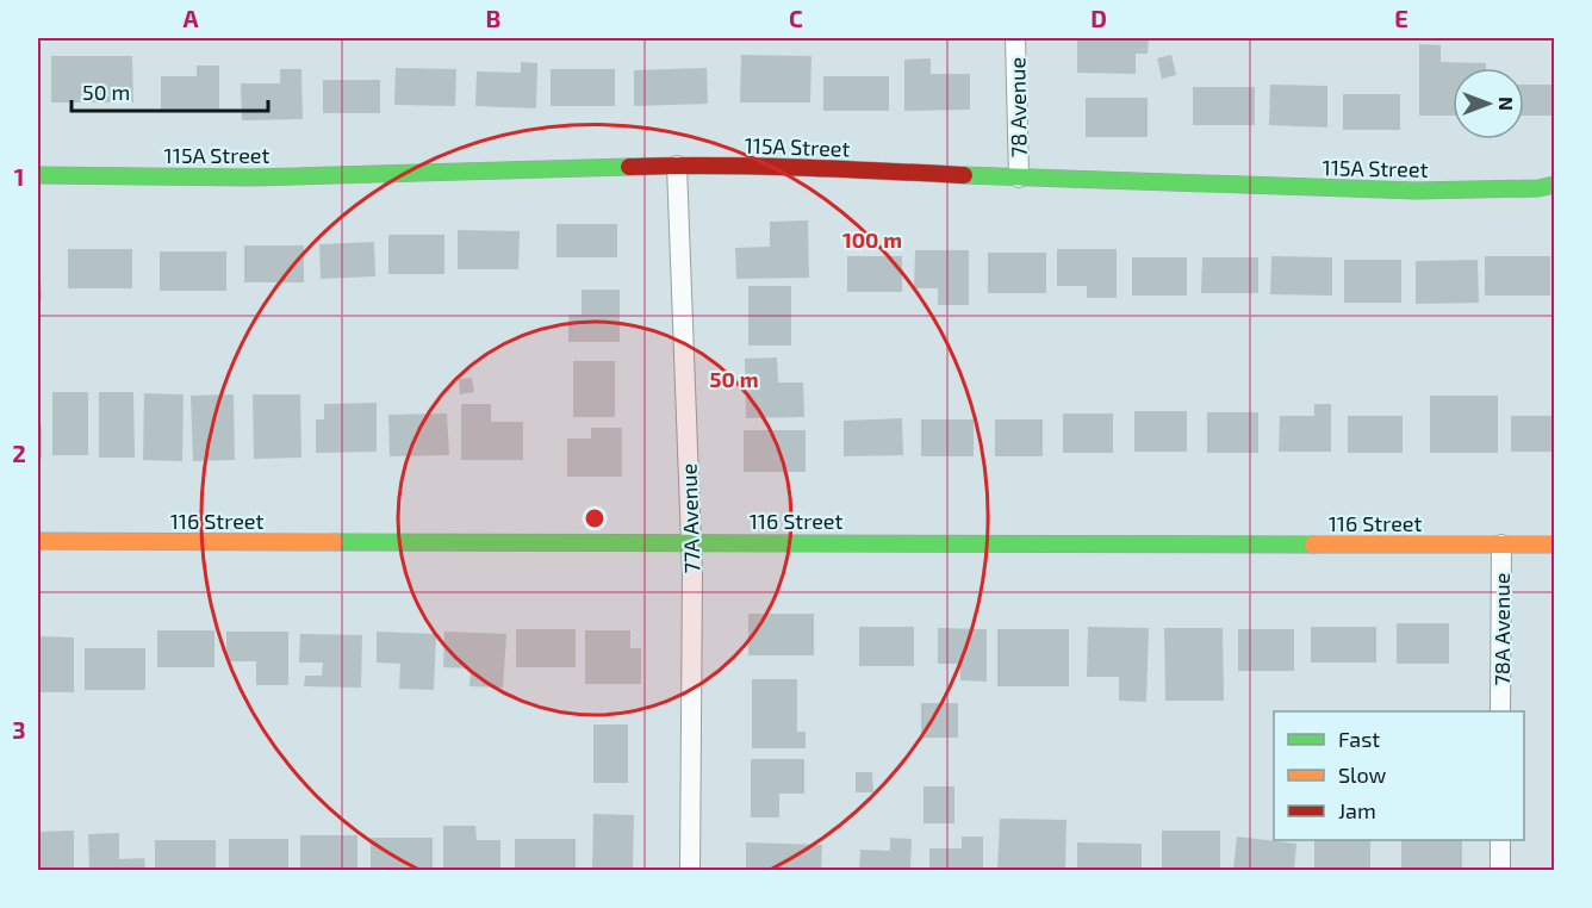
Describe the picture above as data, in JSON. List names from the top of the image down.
{
  "streets": {
    "street": [
      "78 Avenue",
      "115A Street",
      "77A Avenue",
      "116 Street",
      "78A Avenue"
    ]
  },
  "crossings": [
    ["78 Avenue", "115A Street"],
    ["115A Street", "77A Avenue"],
    ["77A Avenue", "116 Street"],
    ["116 Street", "78A Avenue"]
  ],
  "legend": ["Fast", "Slow", "Jam"],
  "scale_bar": "50 m",
  "north": "right",
  "grid": {
    "columns": [
      "A",
      "B",
      "C",
      "D",
      "E"
    ],
    "rows": ["1", "2", "3"]
  },
  "rings": ["100 m", "50 m"]
}
